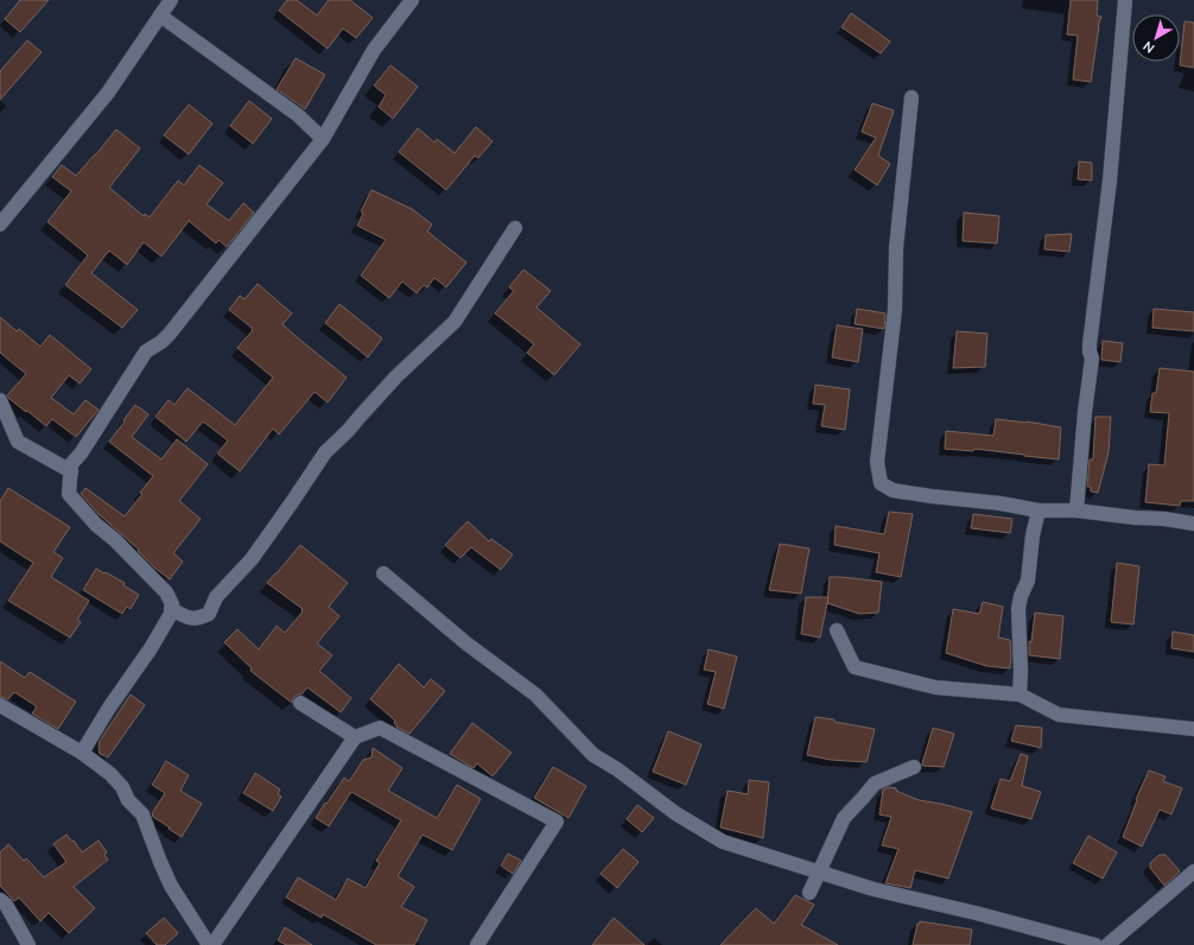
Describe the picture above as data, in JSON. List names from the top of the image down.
{
  "north": "bottom left"
}
